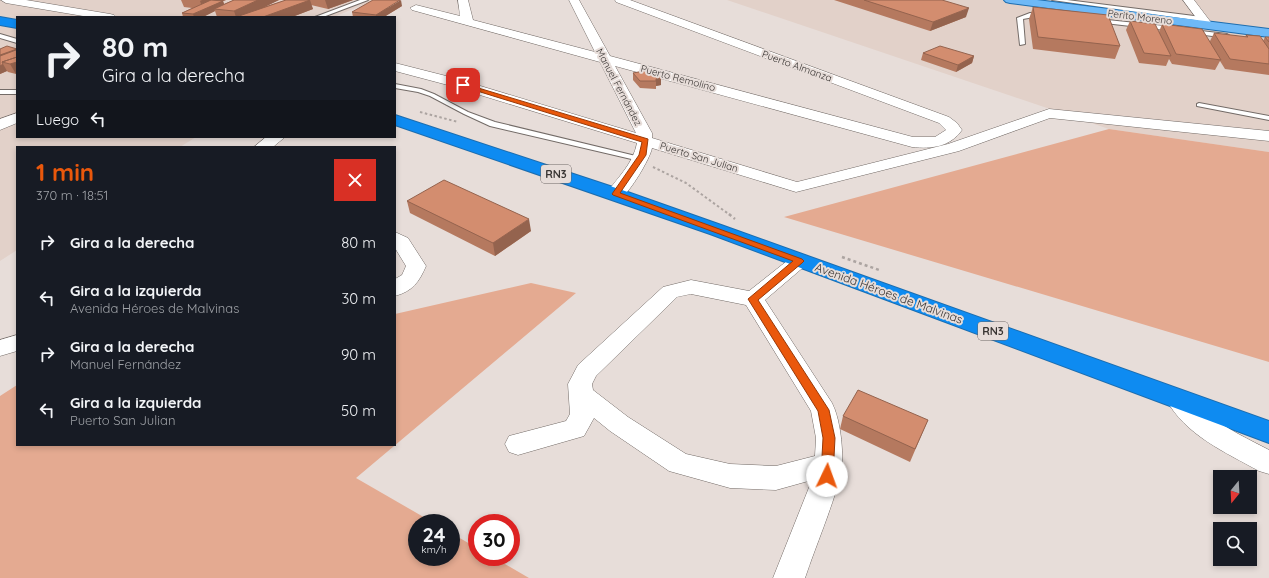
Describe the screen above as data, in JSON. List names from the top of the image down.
{
  "streets": {
    "highway": ["RN3", "Avenida Héroes de Malvinas"],
    "main road": ["Perito Moreno"],
    "street": [
      "Puerto Almanza",
      "Puerto Remolino",
      "Manuel Fernández",
      "Puerto San Julian"
    ]
  },
  "crossings": [
    ["Puerto Almanza", "Puerto Remolino"],
    ["Puerto Almanza", "Puerto San Julian"],
    ["Puerto Remolino", "Manuel Fernández"],
    ["Puerto Remolino", "Puerto San Julian"],
    ["Manuel Fernández", "Puerto San Julian"],
    ["Manuel Fernández", "Avenida Héroes de Malvinas"]
  ],
  "north": "bottom",
  "page": {
    "turn": ["80 m", "Gira a la derecha"],
    "then": "Luego",
    "heading": ["1 min", "370 m · 18:51"],
    "list": [
      {
        "name": "Gira a la derecha",
        "value": "80 m"
      },
      {
        "name": "Gira a la izquierda",
        "note": "Avenida Héroes de Malvinas",
        "value": "30 m"
      },
      {
        "name": "Gira a la derecha",
        "note": "Manuel Fernández",
        "value": "90 m"
      },
      {
        "name": "Gira a la izquierda",
        "note": "Puerto San Julian",
        "value": "50 m"
      }
    ],
    "speed": "24 km/h",
    "limit": "30"
  }
}
